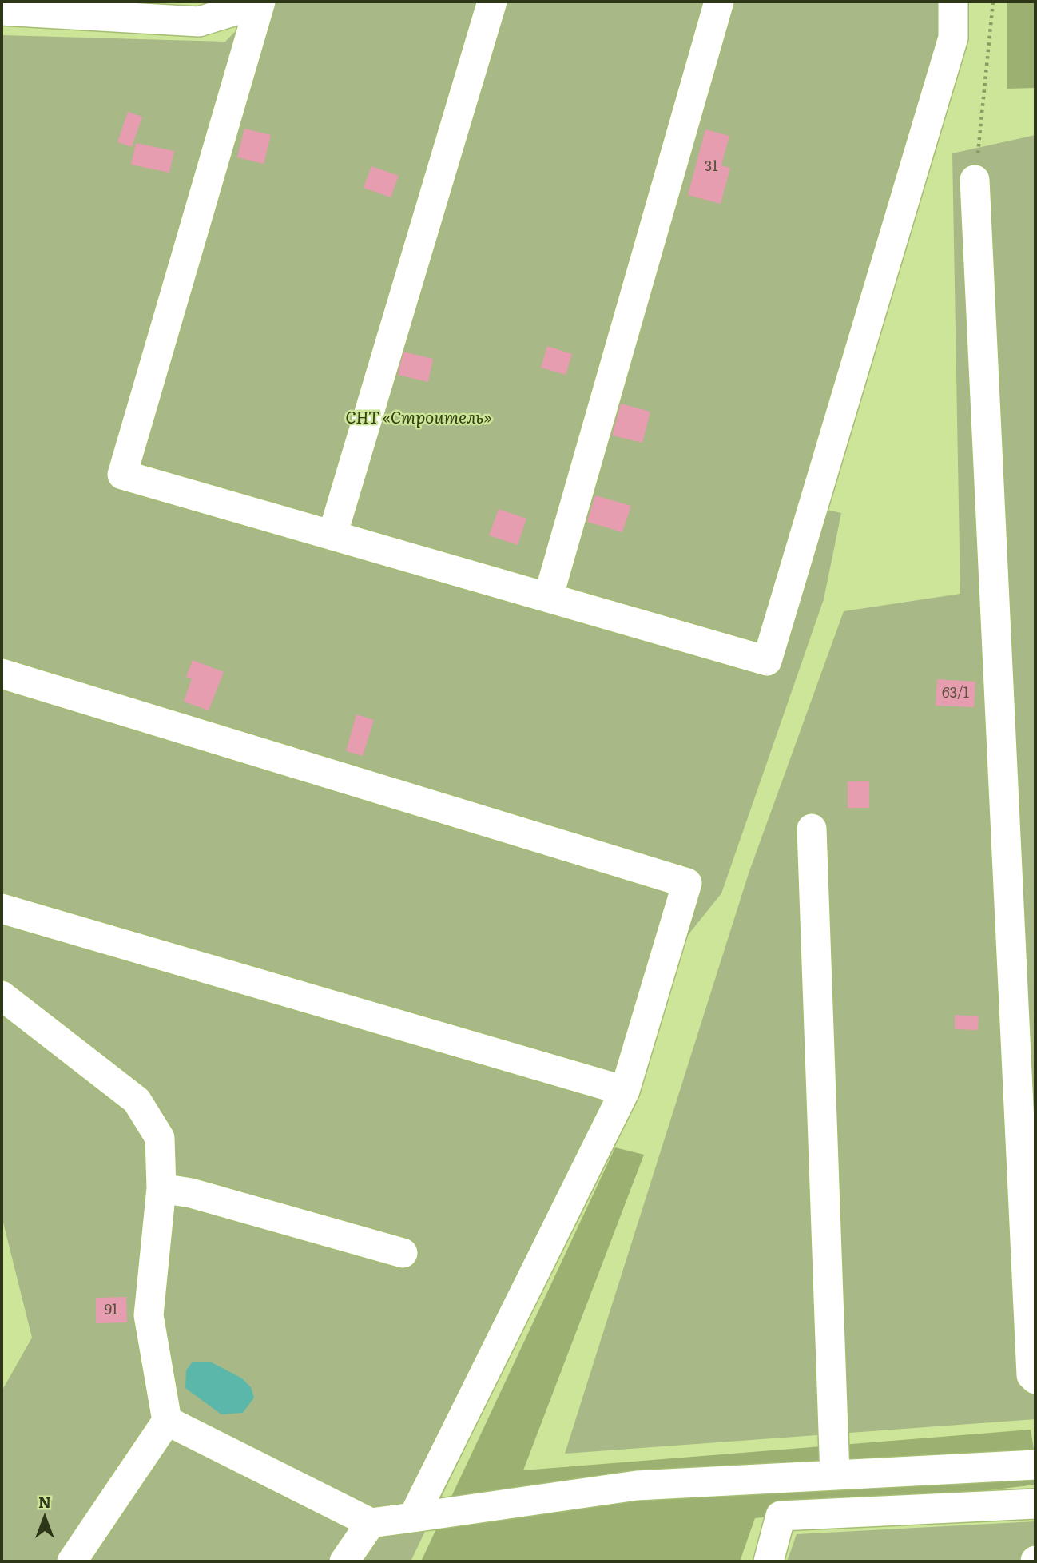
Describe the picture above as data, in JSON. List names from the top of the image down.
{
  "parks": ["СНТ «Строитель»"],
  "house_numbers": ["31", "63/1", "91"],
  "north": "top"
}
